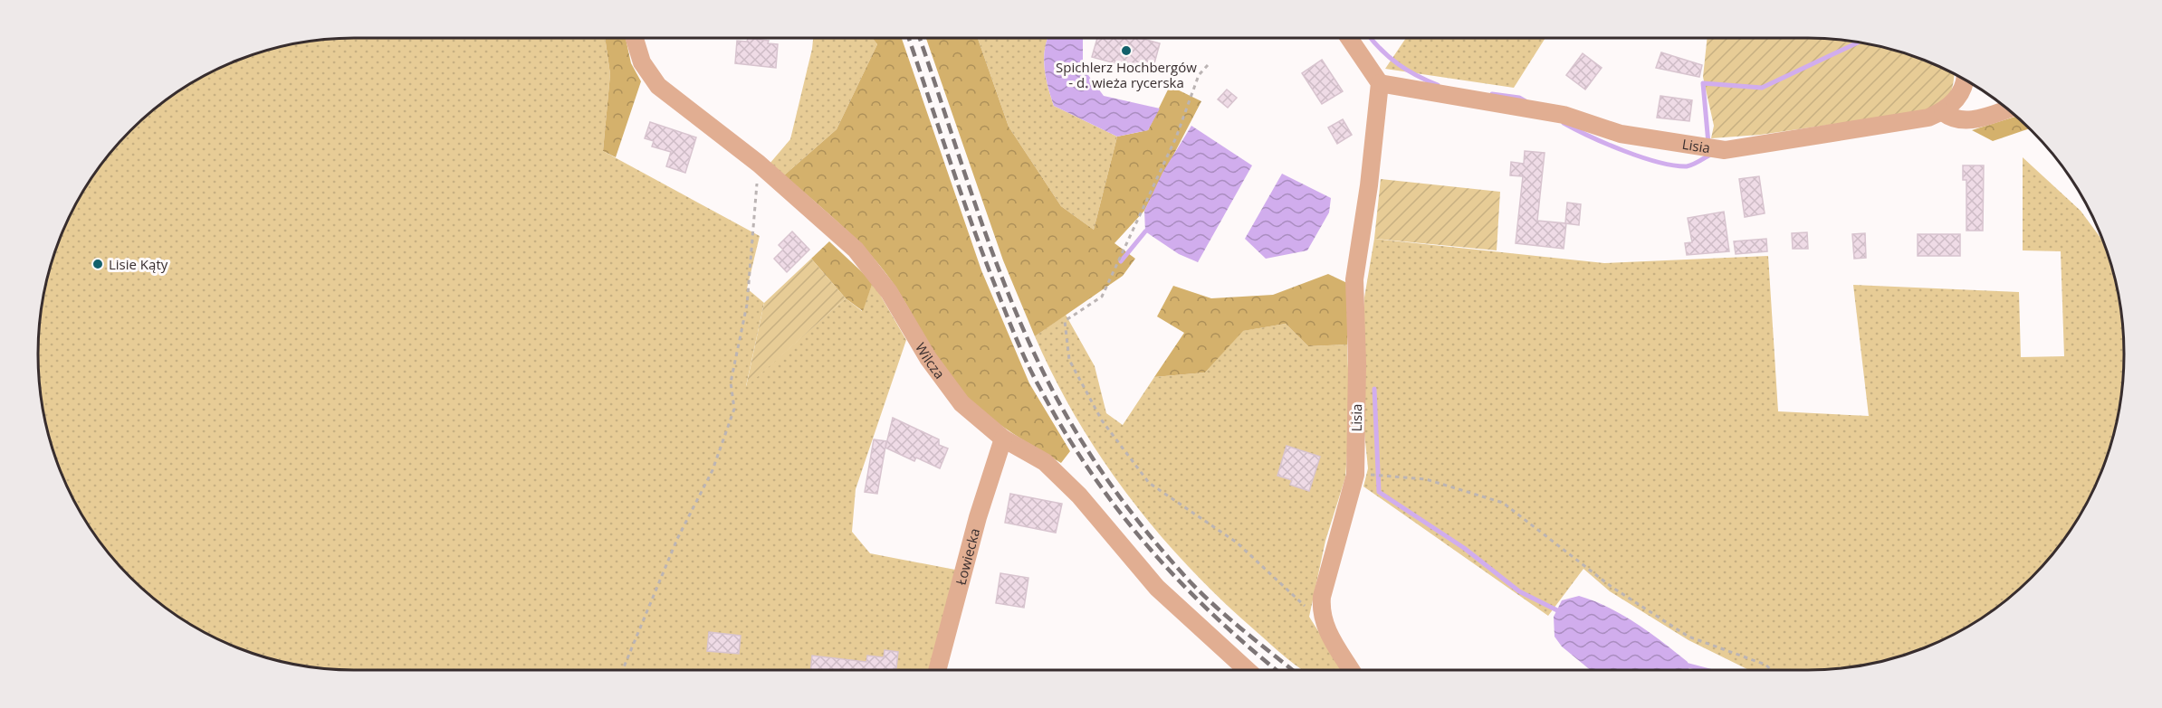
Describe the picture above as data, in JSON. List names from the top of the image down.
{
  "streets": {
    "street": ["Lisia", "Wilcza", "Łowiecka"]
  },
  "crossings": [
    ["Wilcza", "Łowiecka"]
  ],
  "places": ["Spichlerz Hochbergów - d. wieża rycerska", "Lisie Kąty"]
}
